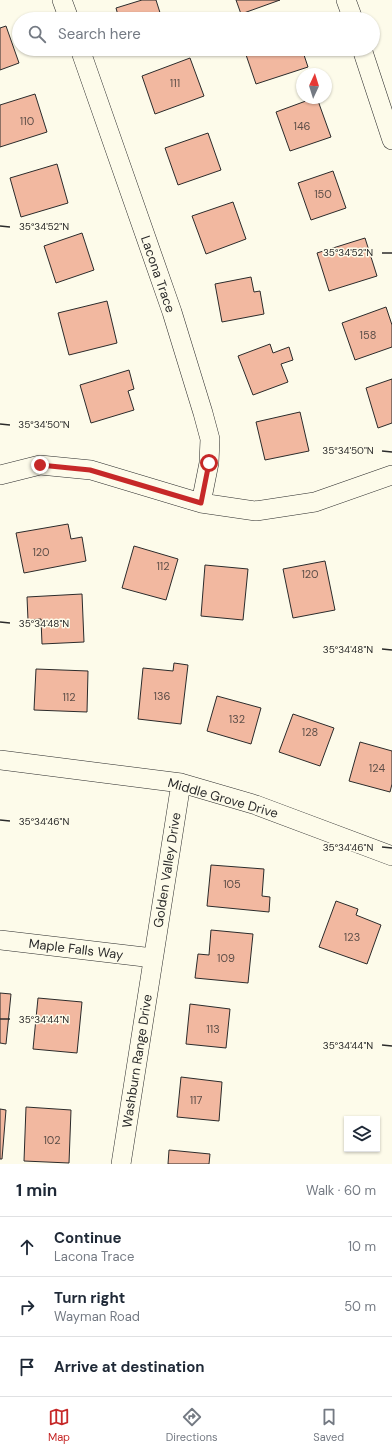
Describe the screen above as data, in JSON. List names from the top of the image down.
{
  "streets": {
    "street": [
      "Lacona Trace",
      "Middle Grove Drive",
      "Golden Valley Drive",
      "Maple Falls Way",
      "Washburn Range Drive"
    ]
  },
  "crossings": [
    ["Middle Grove Drive", "Golden Valley Drive"],
    ["Golden Valley Drive", "Maple Falls Way"],
    ["Golden Valley Drive", "Washburn Range Drive"],
    ["Maple Falls Way", "Washburn Range Drive"]
  ],
  "house_numbers": [
    "111",
    "110",
    "146",
    "150",
    "158",
    "120",
    "112",
    "120",
    "136",
    "112",
    "132",
    "128",
    "124",
    "105",
    "123",
    "109",
    "113",
    "117",
    "102"
  ],
  "north": "top",
  "page": {
    "search": "Search here",
    "heading": ["1 min", "Walk · 60 m"],
    "list": [
      ["Continue", "Lacona Trace", "10 m"],
      ["Turn right", "Wayman Road", "50 m"],
      "Arrive at destination"
    ],
    "nav": ["Map", "Directions", "Saved"]
  },
  "coordinates": [
    "35°34'52\"N",
    "35°34'50\"N",
    "35°34'48\"N",
    "35°34'46\"N",
    "35°34'44\"N"
  ]
}
